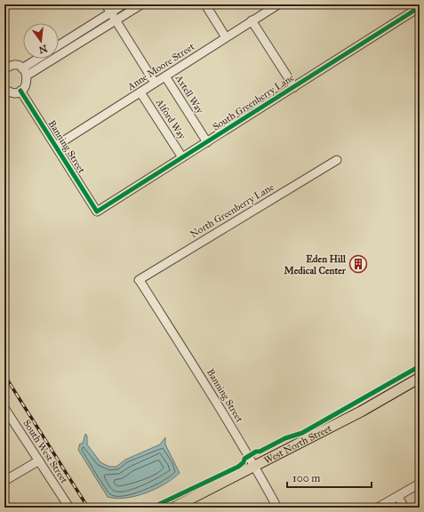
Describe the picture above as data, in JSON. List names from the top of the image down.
{
  "streets": {
    "main road": ["West North Street"],
    "street": [
      "Anne Moore Street",
      "Axtell Way",
      "South Greenberry Lane",
      "Alford Way",
      "Banning Street",
      "North Greenberry Lane",
      "South West Street"
    ]
  },
  "crossings": [
    ["Anne Moore Street", "Axtell Way"],
    ["Anne Moore Street", "Alford Way"],
    ["Anne Moore Street", "Banning Street"],
    ["Axtell Way", "South Greenberry Lane"],
    ["South Greenberry Lane", "Alford Way"],
    ["South Greenberry Lane", "Banning Street"],
    ["Banning Street", "North Greenberry Lane"],
    ["Banning Street", "West North Street"]
  ],
  "places": {
    "building": ["Eden Hill Medical Center"]
  },
  "scale_bar": "100 m",
  "north": "bottom"
}
